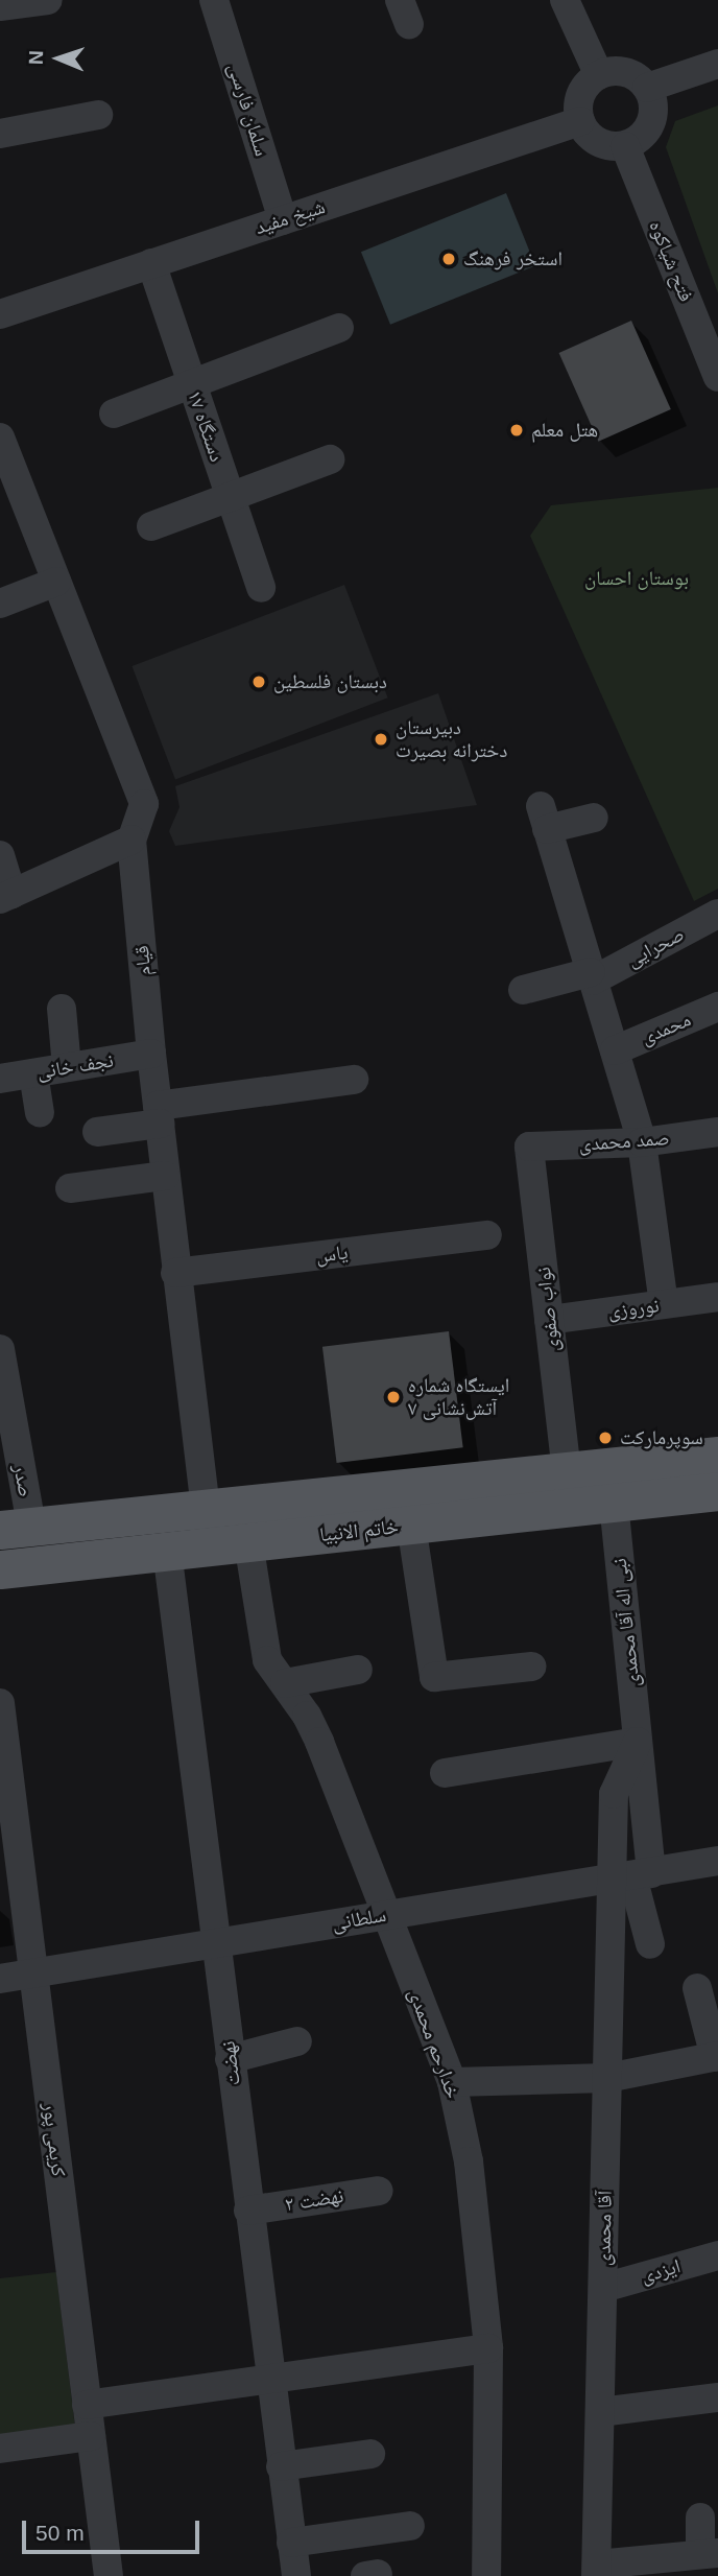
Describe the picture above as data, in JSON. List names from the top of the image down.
{
  "streets": {
    "main road": ["خاتم الانبیا"],
    "street": [
      "سلمان فارسی",
      "شیخ مفید",
      "فتح شیاکوه",
      "۱۷ دستگاه",
      "صحرایی",
      "قیام",
      "محمدی",
      "نجف خانی",
      "صمد محمدی",
      "یاس",
      "نوروزی",
      "نواب صفوی",
      "صدر",
      "نبی اله آقا محمدی",
      "سلطانی",
      "خدارحم محمدی",
      "نهضت",
      "کریمی پور",
      "نهضت ۲",
      "آقا محمدی",
      "ایزدی"
    ]
  },
  "crossings": [
    ["سلمان فارسی", "شیخ مفید"],
    ["شیخ مفید", "فتح شیاکوه"],
    ["شیخ مفید", "۱۷ دستگاه"],
    ["قیام", "نجف خانی"],
    ["قیام", "یاس"],
    ["قیام", "خاتم الانبیا"],
    ["صمد محمدی", "نواب صفوی"],
    ["نوروزی", "نواب صفوی"],
    ["نواب صفوی", "خاتم الانبیا"],
    ["صدر", "خاتم الانبیا"],
    ["خاتم الانبیا", "نبی اله آقا محمدی"],
    ["خاتم الانبیا", "خدارحم محمدی"],
    ["خاتم الانبیا", "نهضت"],
    ["نبی اله آقا محمدی", "سلطانی"],
    ["نبی اله آقا محمدی", "آقا محمدی"],
    ["سلطانی", "خدارحم محمدی"],
    ["سلطانی", "نهضت"],
    ["سلطانی", "کریمی پور"],
    ["سلطانی", "آقا محمدی"],
    ["نهضت", "نهضت ۲"],
    ["آقا محمدی", "ایزدی"]
  ],
  "parks": ["بوستان احسان"],
  "places": [
    "استخر فرهنگ",
    "هتل معلم",
    "دبستان فلسطین",
    "دبیرستان دخترانه بصیرت",
    "ایستگاه شماره ۷ آتش‌نشانی",
    "سوپرمارکت"
  ],
  "scale_bar": "50 m",
  "north": "left"
}
